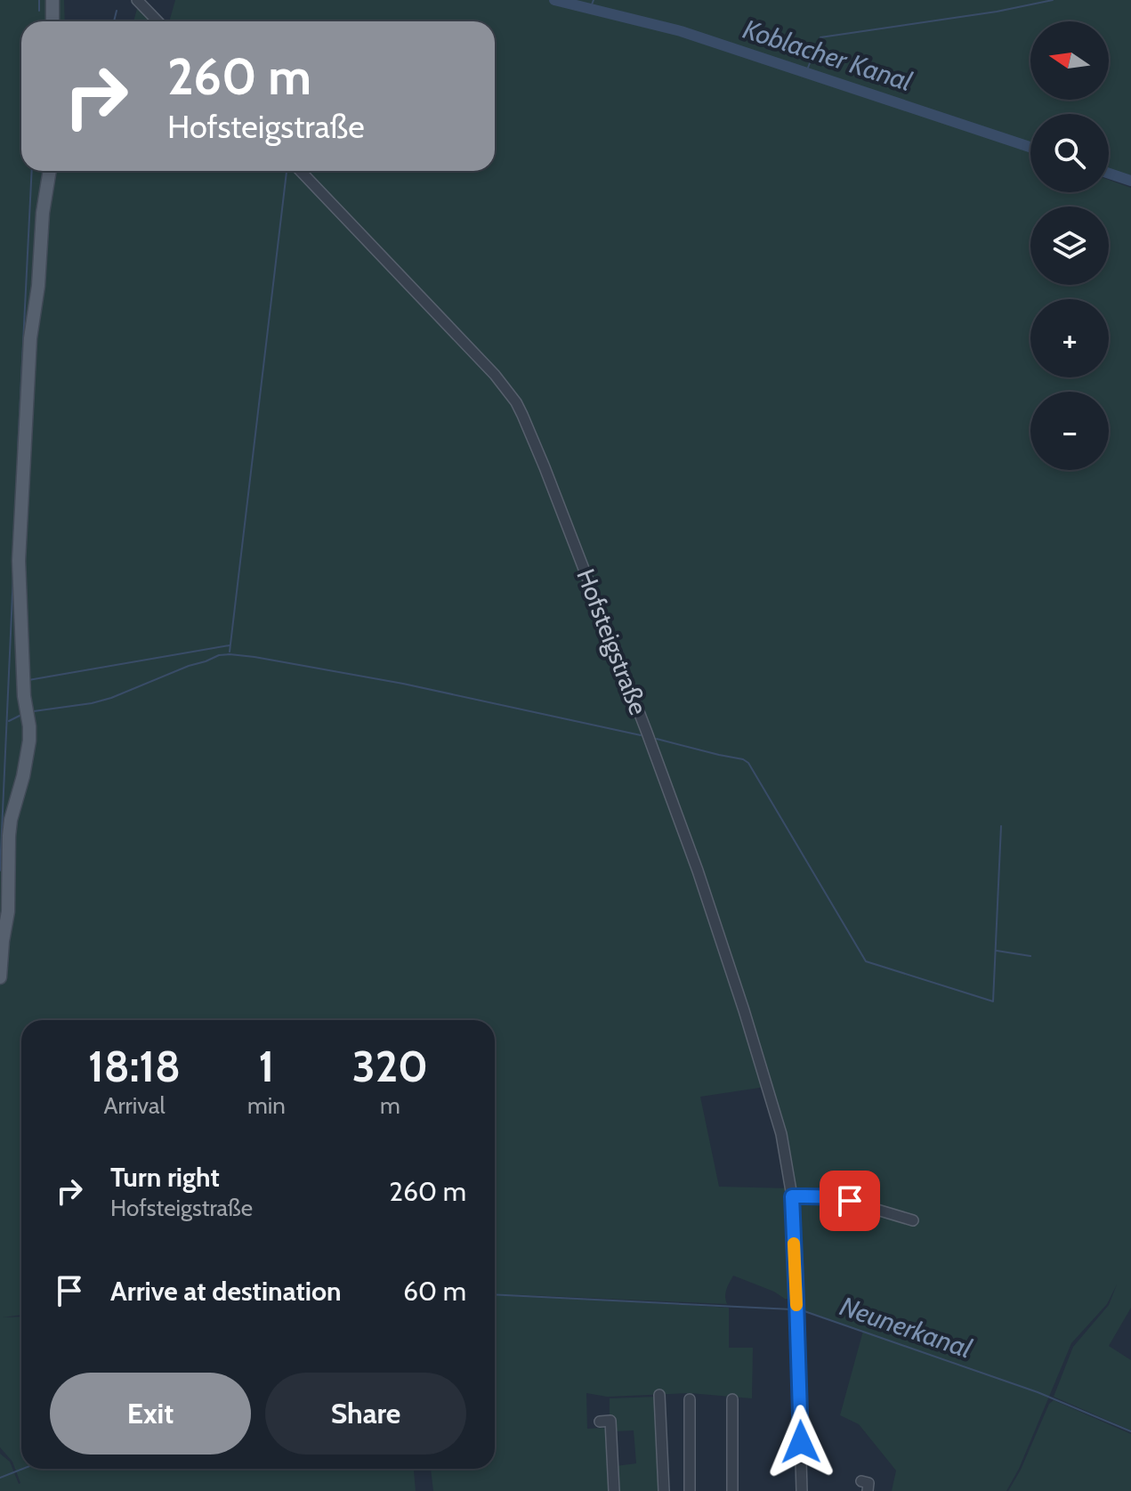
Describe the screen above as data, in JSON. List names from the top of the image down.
{
  "streets": {
    "street": ["Hofsteigstraße"]
  },
  "water": ["Koblacher Kanal", "Neunerkanal"],
  "north": "left",
  "page": {
    "map_buttons": ["+", "−"],
    "turn": ["260 m", "Hofsteigstraße"],
    "eta": [
      "18:18",
      "Arrival",
      "1",
      "min",
      "320",
      "m"
    ],
    "list": [
      {
        "name": "Turn right",
        "note": "Hofsteigstraße",
        "value": "260 m"
      },
      {
        "name": "Arrive at destination",
        "value": "60 m"
      }
    ],
    "buttons": ["Exit", "Share"]
  }
}
